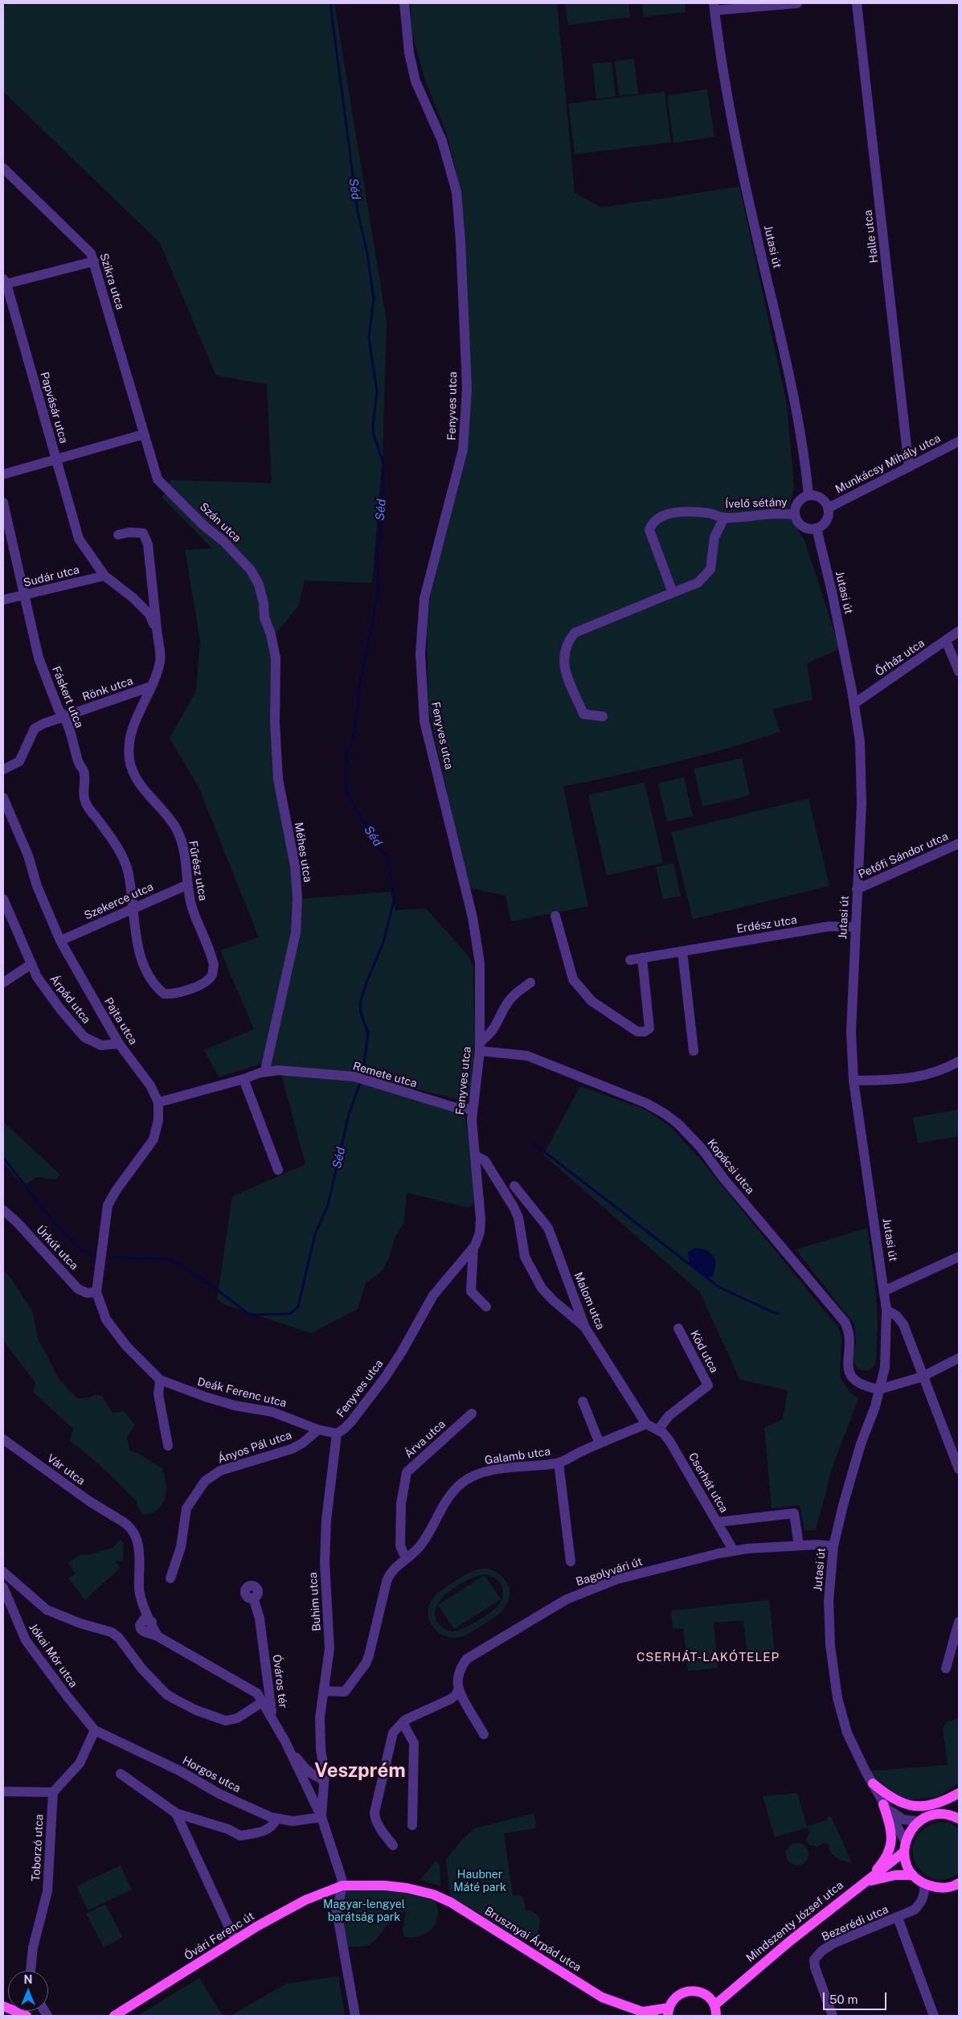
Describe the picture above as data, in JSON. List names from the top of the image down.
{
  "streets": {
    "main road": ["Mindszenty József utca", "Óvári Ferenc út", "Brusznyai Árpád utca"],
    "street": [
      "Halle utca",
      "Jutasi út",
      "Szikra utca",
      "Fenyves utca",
      "Papvásár utca",
      "Munkácsy Mihály utca",
      "Ívelő sétány",
      "Szán utca",
      "Sudár utca",
      "Őrház utca",
      "Rönk utca",
      "Fáskert utca",
      "Méhes utca",
      "Petőfi Sándor utca",
      "Fűrész utca",
      "Szekerce utca",
      "Erdész utca",
      "Árpád utca",
      "Pajta utca",
      "Remete utca",
      "Kopácsi utca",
      "Úrkút utca",
      "Malom utca",
      "Köd utca",
      "Deák Ferenc utca",
      "Árva utca",
      "Ányos Pál utca",
      "Galamb utca",
      "Vár utca",
      "Cserhát utca",
      "Bagolyvári út",
      "Buhim utca",
      "Jókai Mór utca",
      "Óváros tér",
      "Horgos utca",
      "Toborzó utca",
      "Bezerédi utca"
    ]
  },
  "crossings": [
    ["Halle utca", "Munkácsy Mihály utca"],
    ["Jutasi út", "Munkácsy Mihály utca"],
    ["Jutasi út", "Ívelő sétány"],
    ["Jutasi út", "Őrház utca"],
    ["Jutasi út", "Petőfi Sándor utca"],
    ["Jutasi út", "Erdész utca"],
    ["Jutasi út", "Kopácsi utca"],
    ["Jutasi út", "Bagolyvári út"],
    ["Szikra utca", "Szán utca"],
    ["Fenyves utca", "Remete utca"],
    ["Fenyves utca", "Kopácsi utca"],
    ["Fenyves utca", "Deák Ferenc utca"],
    ["Fenyves utca", "Buhim utca"],
    ["Papvásár utca", "Fűrész utca"],
    ["Munkácsy Mihály utca", "Ívelő sétány"],
    ["Szán utca", "Méhes utca"],
    ["Sudár utca", "Rönk utca"],
    ["Sudár utca", "Fáskert utca"],
    ["Sudár utca", "Fűrész utca"],
    ["Rönk utca", "Fáskert utca"],
    ["Rönk utca", "Fűrész utca"],
    ["Fáskert utca", "Fűrész utca"],
    ["Fáskert utca", "Szekerce utca"],
    ["Méhes utca", "Remete utca"],
    ["Fűrész utca", "Szekerce utca"],
    ["Szekerce utca", "Pajta utca"],
    ["Árpád utca", "Pajta utca"],
    ["Pajta utca", "Remete utca"],
    ["Pajta utca", "Deák Ferenc utca"],
    ["Úrkút utca", "Deák Ferenc utca"],
    ["Malom utca", "Galamb utca"],
    ["Köd utca", "Cserhát utca"],
    ["Deák Ferenc utca", "Ányos Pál utca"],
    ["Deák Ferenc utca", "Buhim utca"],
    ["Árva utca", "Galamb utca"],
    ["Galamb utca", "Buhim utca"],
    ["Vár utca", "Óváros tér"],
    ["Cserhát utca", "Bagolyvári út"],
    ["Buhim utca", "Horgos utca"],
    ["Jókai Mór utca", "Horgos utca"],
    ["Óvári Ferenc út", "Brusznyai Árpád utca"]
  ],
  "districts": ["CSERHÁT-LAKÓTELEP", "Veszprém"],
  "water": ["Séd"],
  "parks": ["Haubner Máté park", "Magyar-lengyel barátság park"],
  "scale_bar": "50 m",
  "north": "top"
}
